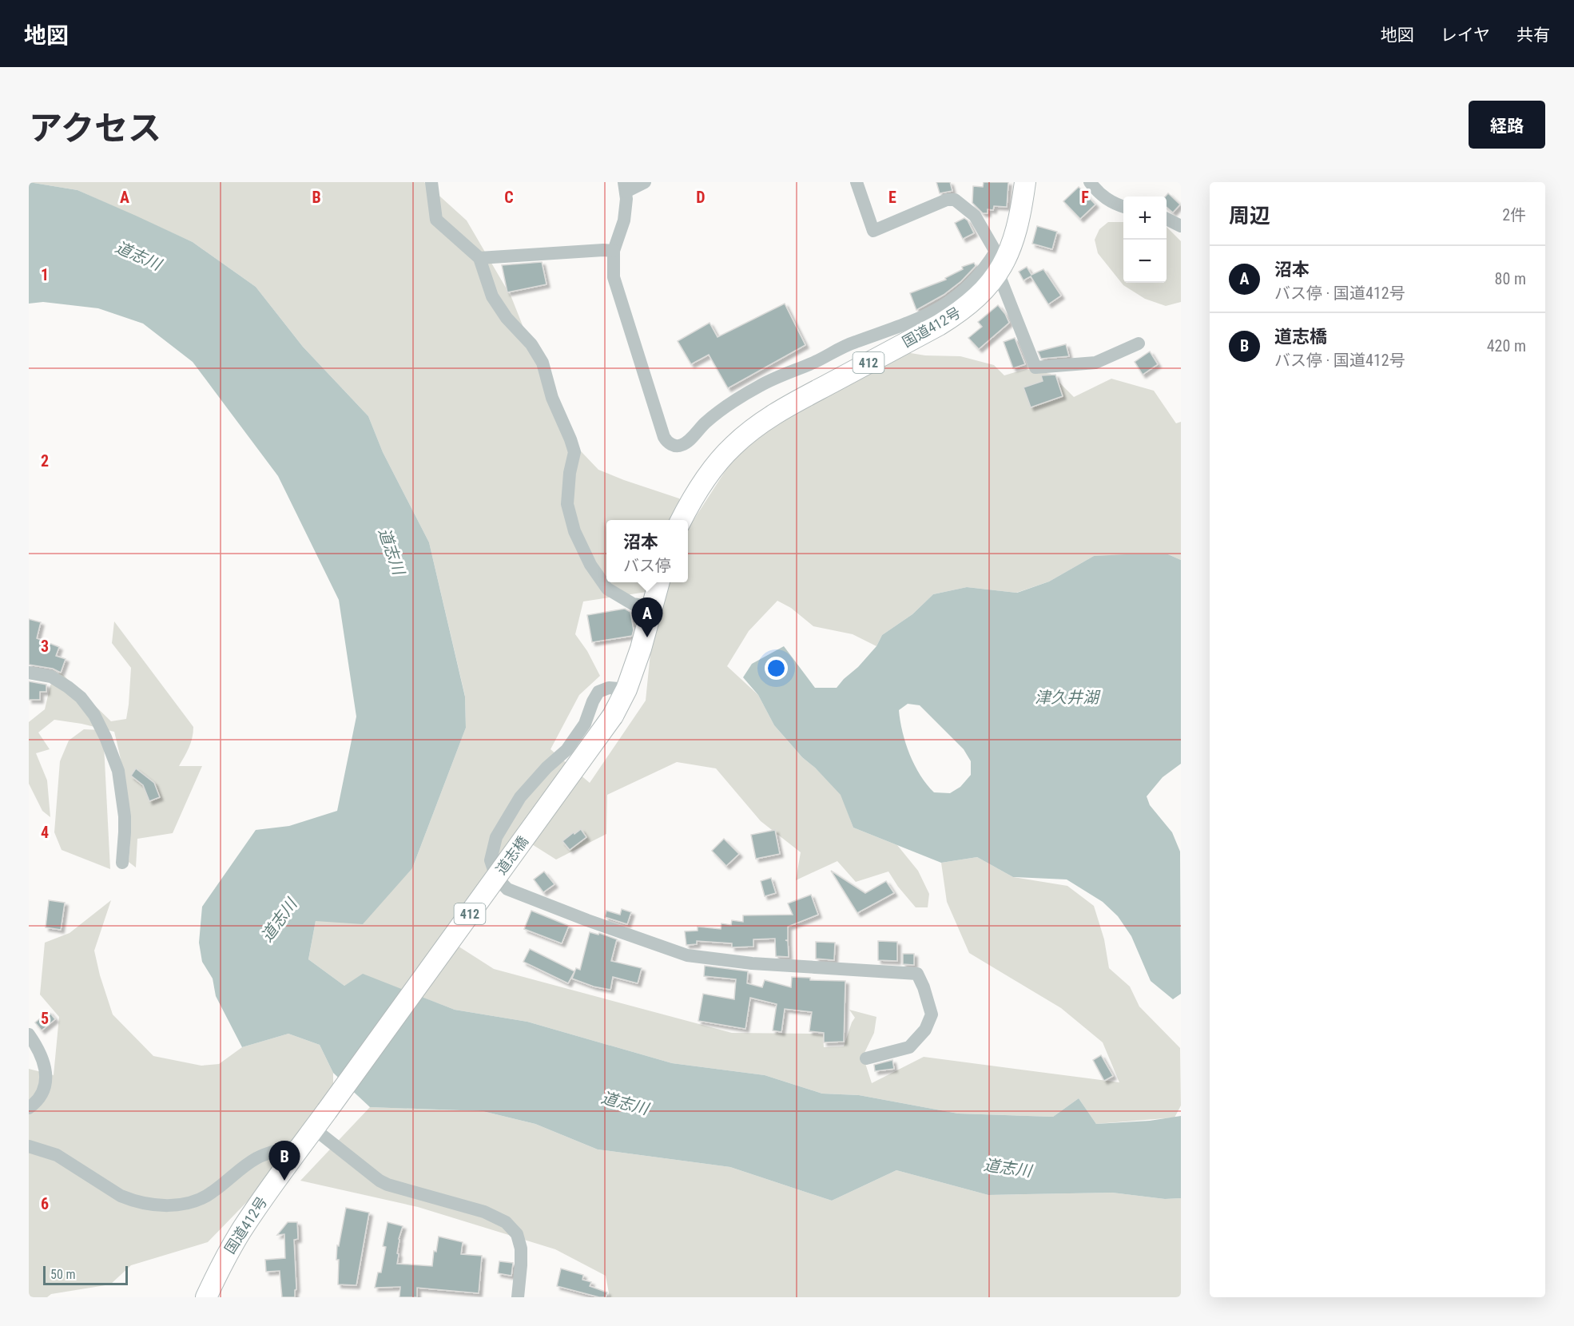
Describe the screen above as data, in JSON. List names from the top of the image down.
{
  "streets": {
    "highway": ["国道412号", "412", "道志橋"]
  },
  "crossings": [
    ["国道412号", "道志橋"],
    ["412", "道志橋"]
  ],
  "water": ["道志川", "津久井湖"],
  "scale_bar": "50 m",
  "page": {
    "header": "地図",
    "nav": ["地図", "レイヤ", "共有"],
    "title": "アクセス",
    "buttons": "経路",
    "heading": ["周辺", "2件"],
    "map_buttons": ["+", "−"],
    "list": [
      {
        "mark": "A",
        "name": "沼本",
        "note": "バス停 · 国道412号",
        "value": "80 m"
      },
      {
        "mark": "B",
        "name": "道志橋",
        "note": "バス停 · 国道412号",
        "value": "420 m"
      }
    ],
    "popup": ["沼本", "バス停"],
    "pins": ["A", "B"],
    "scale": "50 m"
  },
  "grid": {
    "columns": [
      "A",
      "B",
      "C",
      "D",
      "E",
      "F"
    ],
    "rows": [
      "1",
      "2",
      "3",
      "4",
      "5",
      "6"
    ]
  }
}
